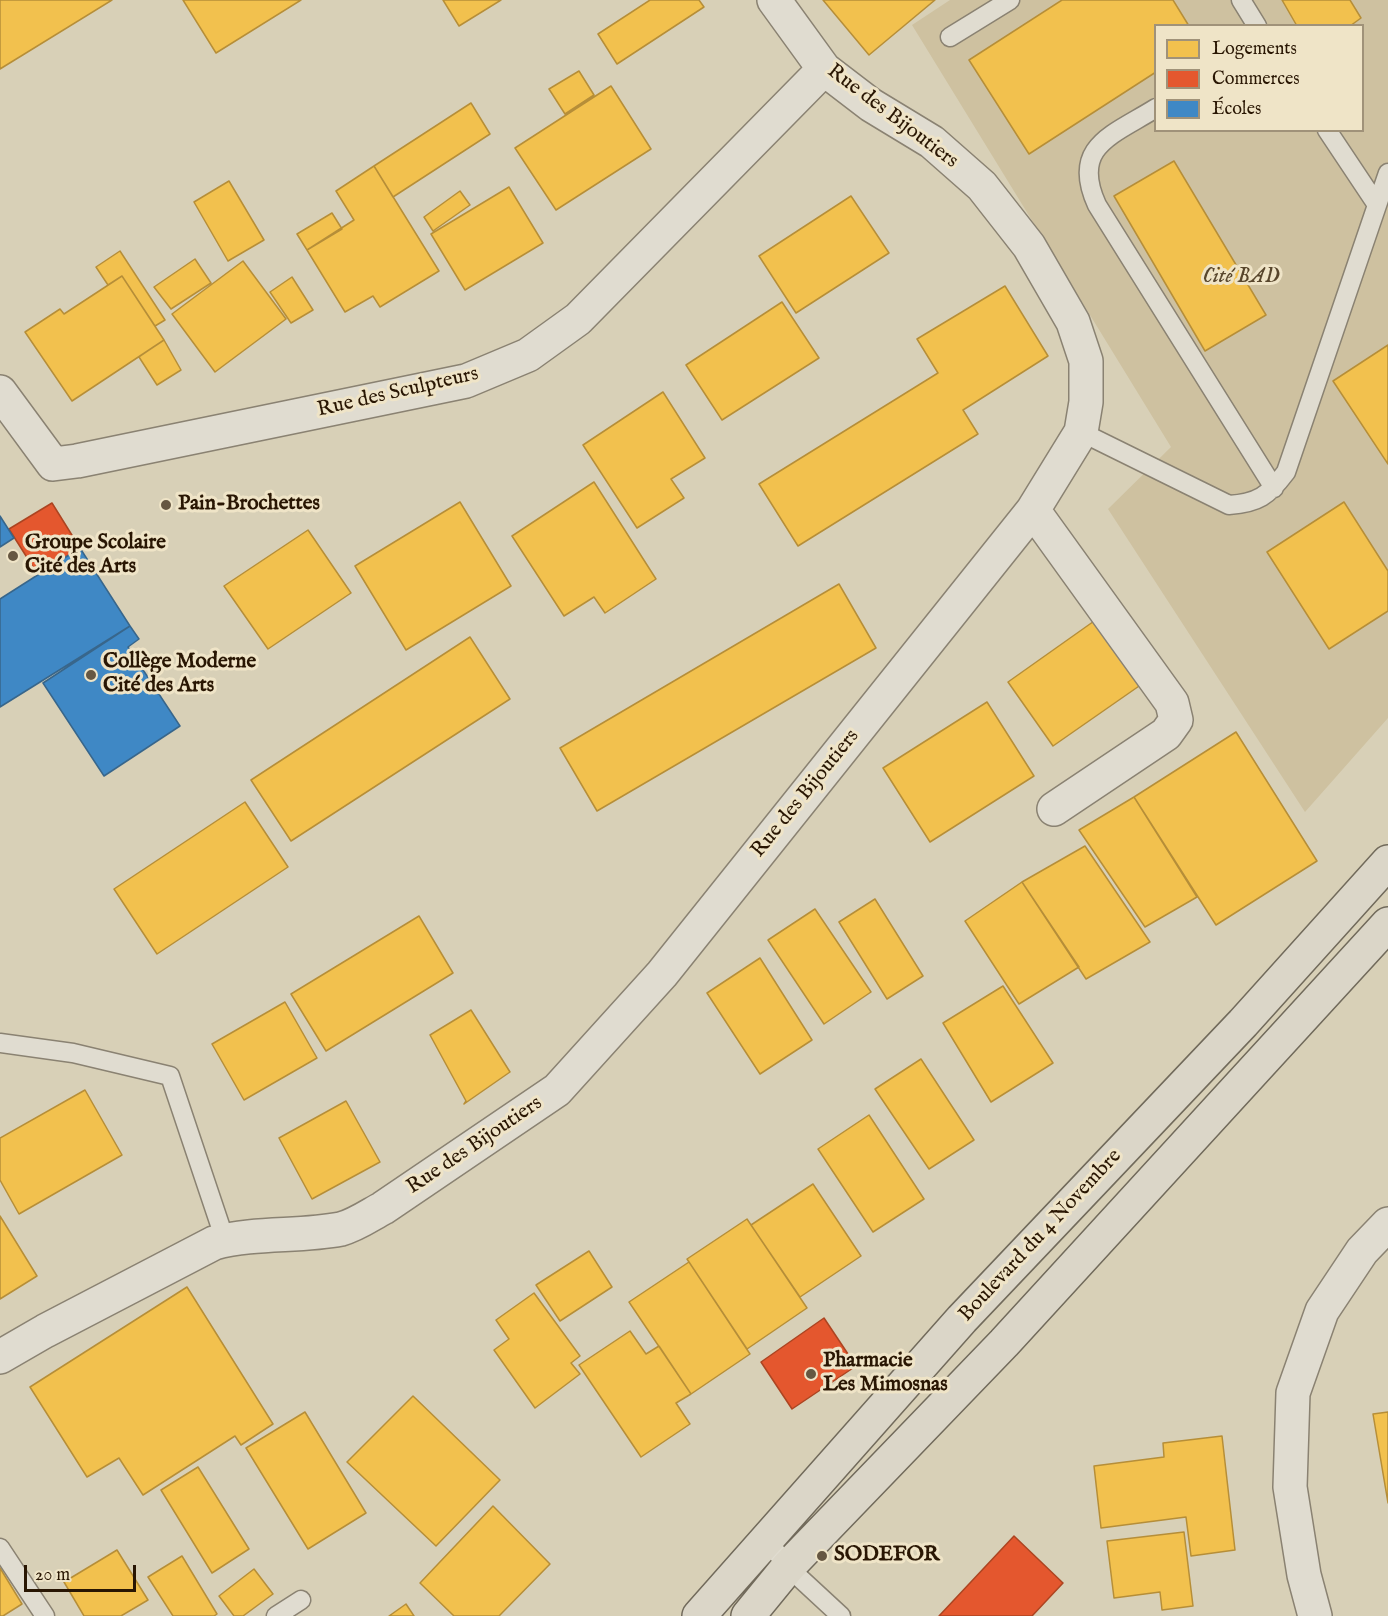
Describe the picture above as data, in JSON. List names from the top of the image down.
{
  "streets": {
    "main road": ["Boulevard du 4 Novembre"],
    "street": ["Rue des Bijoutiers", "Rue des Sculpteurs"]
  },
  "crossings": [
    ["Rue des Bijoutiers", "Rue des Sculpteurs"]
  ],
  "parks": ["Cité BAD"],
  "places": [
    "Pain-Brochettes",
    "Groupe Scolaire Cité des Arts",
    "Collège Moderne Cité des Arts",
    "Pharmacie Les Mimosnas",
    "SODEFOR"
  ],
  "legend": ["Logements", "Commerces", "Écoles"],
  "scale_bar": "20 m"
}
